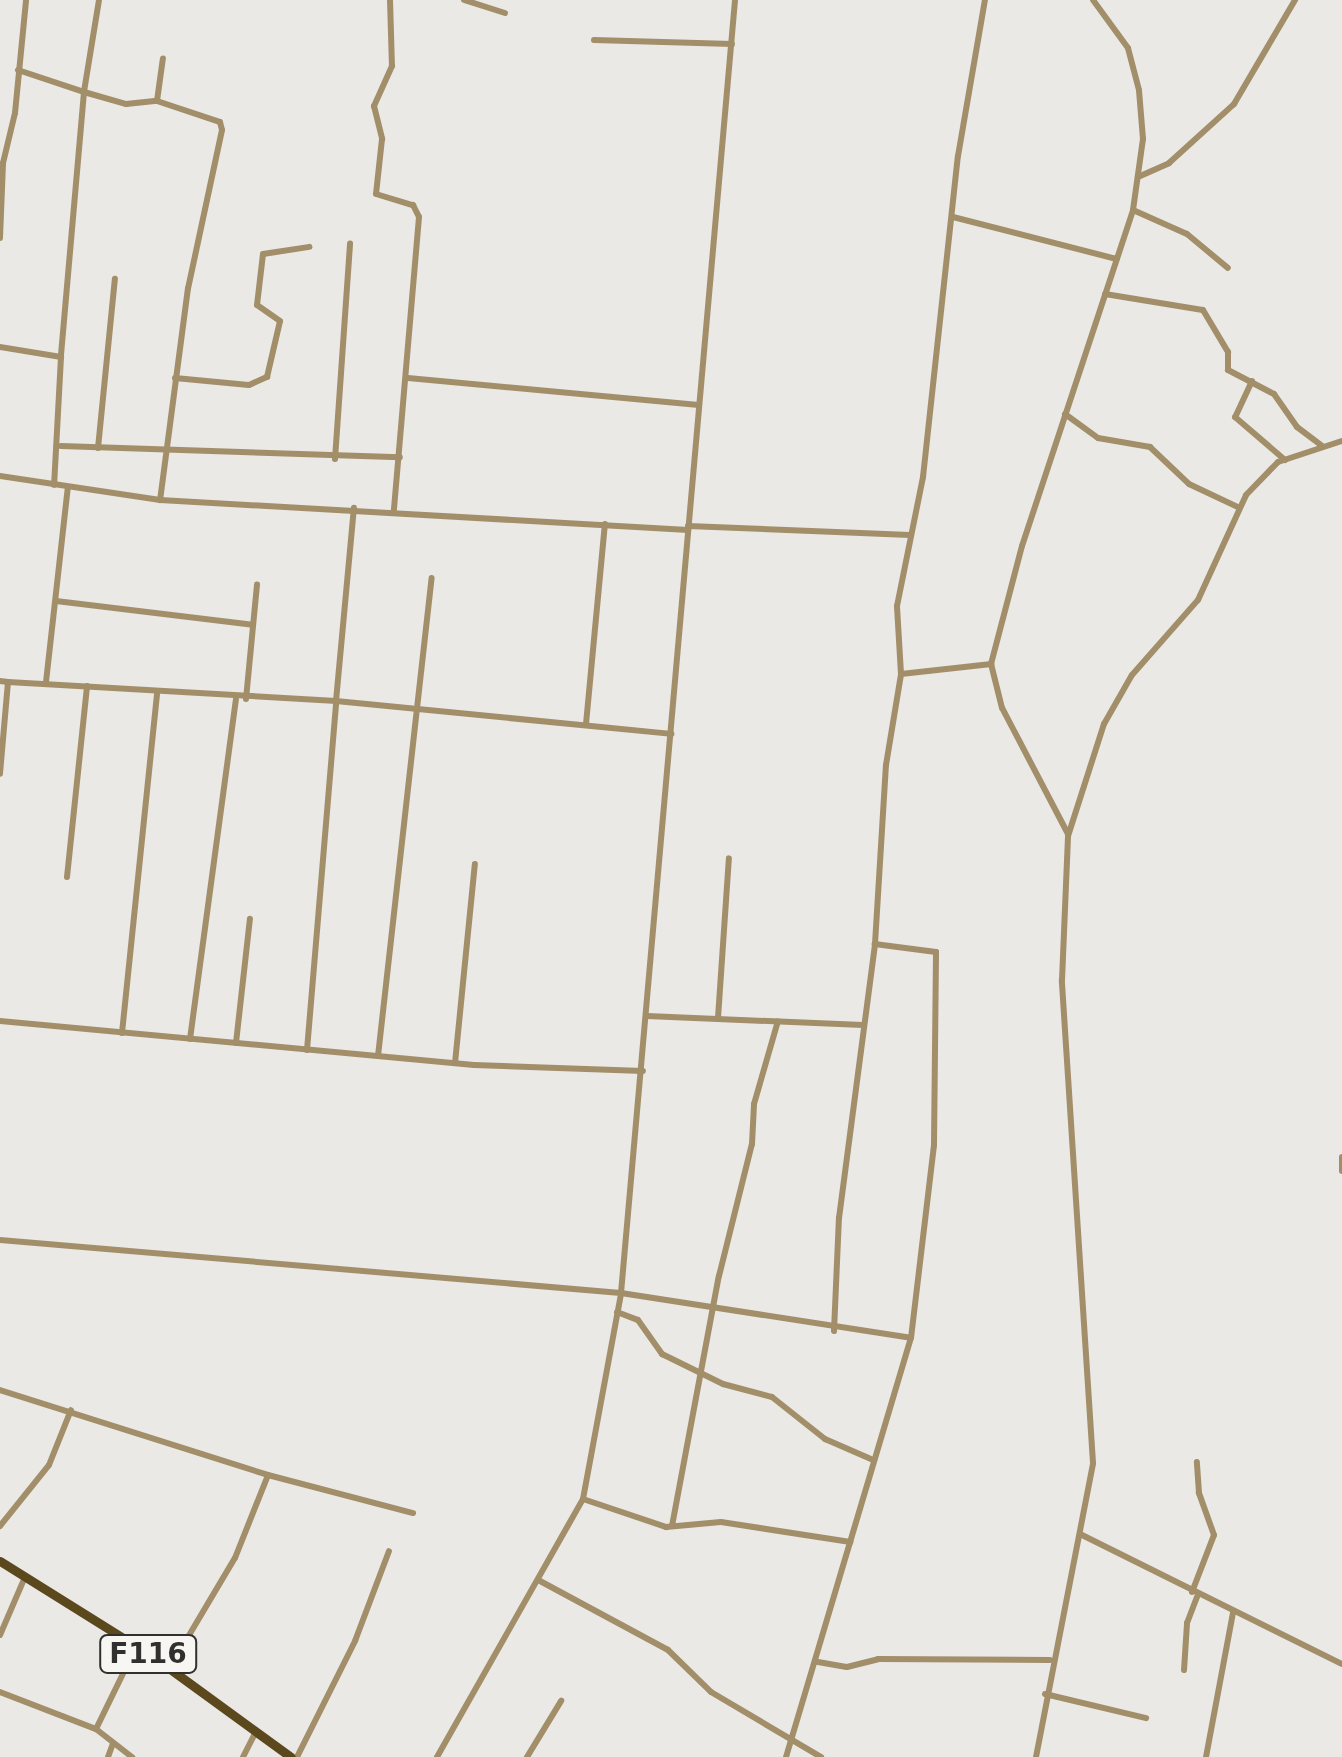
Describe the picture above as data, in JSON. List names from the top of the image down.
{
  "streets": {
    "main road": ["F116"]
  }
}
